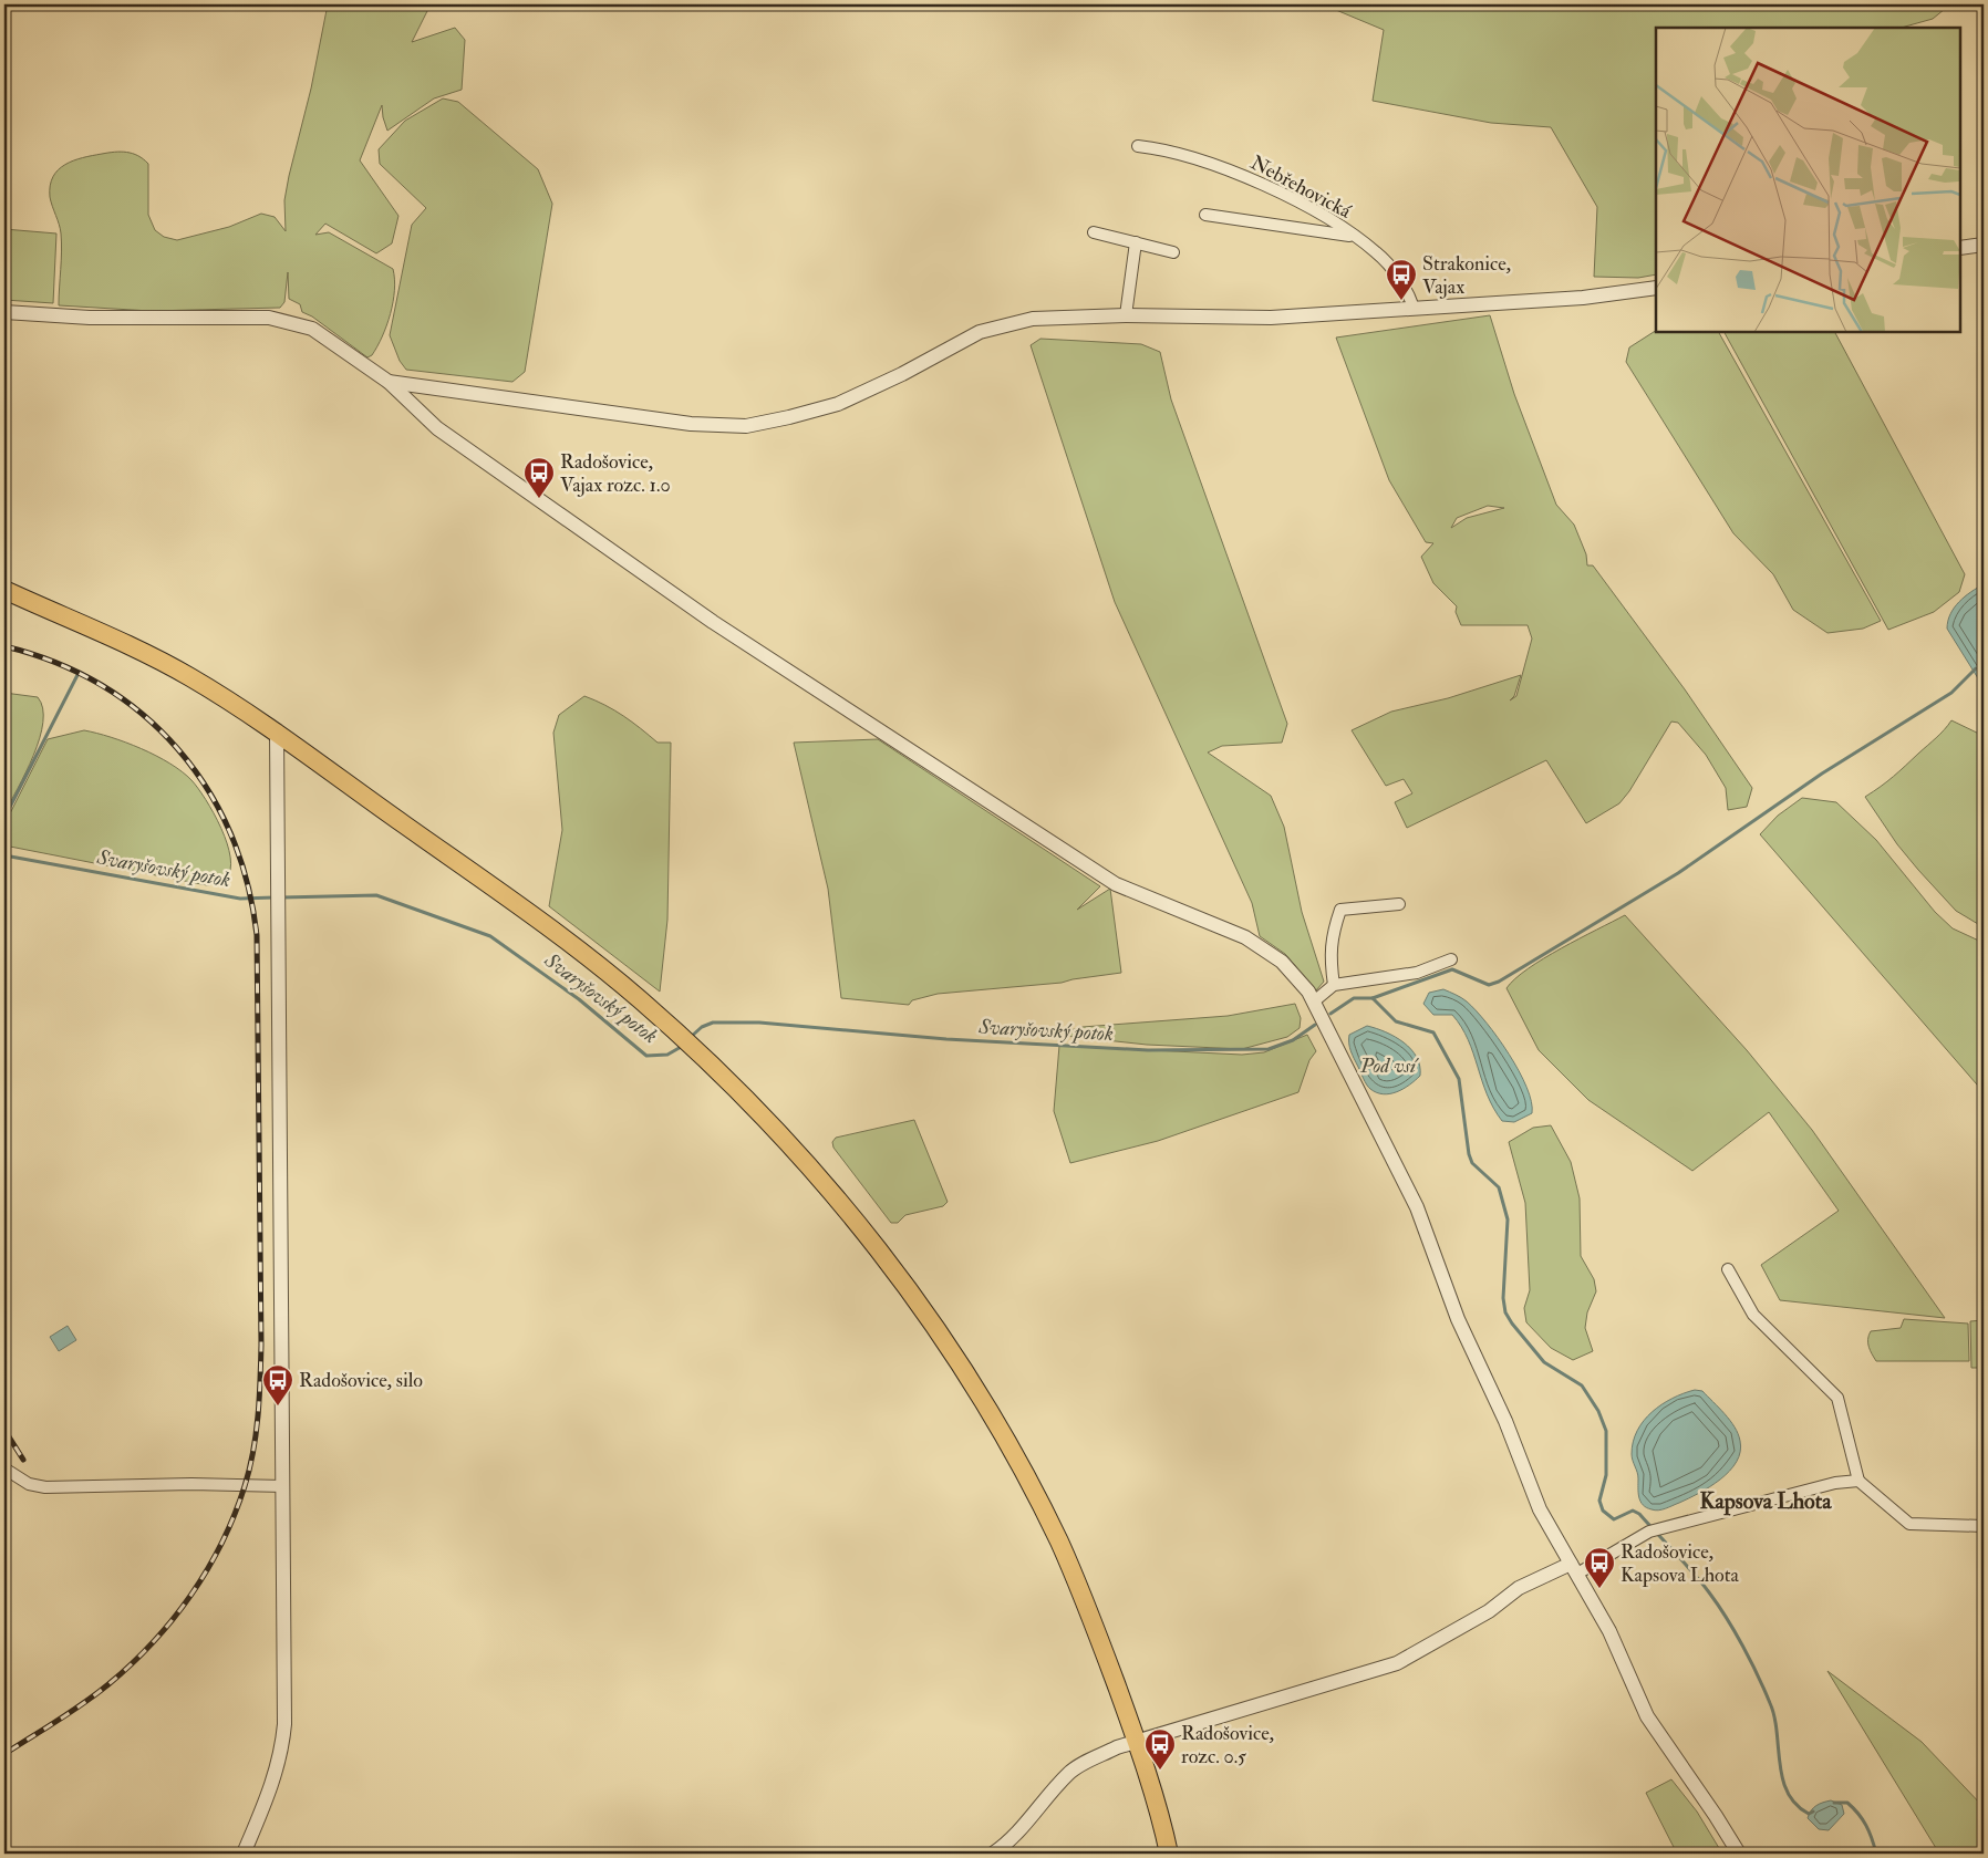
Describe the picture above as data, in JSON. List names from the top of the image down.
{
  "streets": {
    "street": ["Nebřehovická"]
  },
  "districts": ["Kapsova Lhota"],
  "water": ["Svaryšovský potok", "Pod vsí"],
  "places": {
    "bus stop": [
      "Strakonice, Vajax",
      "Radošovice, Vajax rozc. 1.0",
      "Radošovice, silo",
      "Radošovice, Kapsova Lhota",
      "Radošovice, rozc. 0.5"
    ]
  }
}
